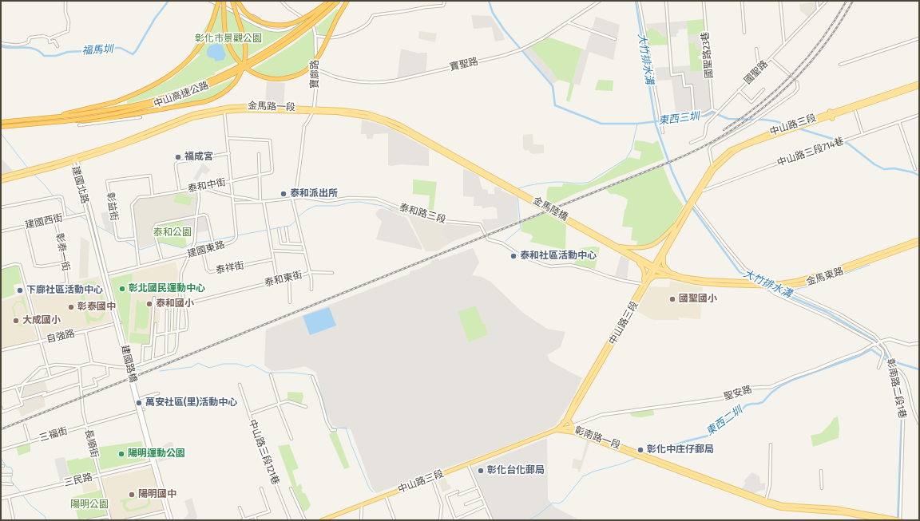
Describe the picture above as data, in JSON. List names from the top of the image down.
{
  "streets": {
    "highway": ["中山高速公路"],
    "main road": [
      "金馬路一段",
      "中山路三段",
      "金馬陸橋",
      "金馬東路",
      "彰南路一段"
    ],
    "street": [
      "國聖路23巷",
      "寶聖路",
      "國聖路",
      "寶廍路",
      "中山路三段714巷",
      "建國北路",
      "泰和中街",
      "彰益街",
      "泰和路三段",
      "建國西街",
      "建國東路",
      "彰泰一街",
      "泰祥街",
      "泰和東街",
      "自強路",
      "建國路橋",
      "彰南路二段1巷",
      "聖安路",
      "三福街",
      "長順街",
      "中山路三段121巷",
      "三民路"
    ]
  },
  "crossings": [
    ["寶聖路", "寶廍路"],
    ["寶廍路", "金馬路一段"],
    ["金馬路一段", "建國北路"],
    ["金馬路一段", "金馬陸橋"],
    ["金馬路一段", "建國東路"],
    ["中山路三段", "泰和路三段"],
    ["中山路三段", "金馬東路"],
    ["中山路三段", "彰南路一段"],
    ["建國北路", "建國西街"],
    ["建國北路", "建國東路"],
    ["建國北路", "建國路橋"],
    ["泰和中街", "彰益街"],
    ["泰和中街", "建國東路"],
    ["建國西街", "彰泰一街"],
    ["建國東路", "泰祥街"],
    ["建國東路", "建國路橋"],
    ["彰南路二段1巷", "聖安路"],
    ["彰南路二段1巷", "彰南路一段"],
    ["聖安路", "彰南路一段"],
    ["三福街", "長順街"],
    ["長順街", "三民路"]
  ],
  "water": [
    "福馬圳",
    "大竹排水溝",
    "東西三圳",
    "東西二圳"
  ],
  "parks": ["彰化市景觀公園", "泰和公園", "陽明公園"],
  "places": [
    "福成宮",
    "泰和派出所",
    "泰和社區活動中心",
    "彰北國民運動中心",
    "下廍社區活動中心",
    "國聖國小",
    "泰和國小",
    "彰泰國中",
    "大成國小",
    "萬安社區(里)活動中心",
    "彰化中庄仔郵局",
    "陽明運動公園",
    "彰化台化郵局",
    "陽明國中"
  ]
}
